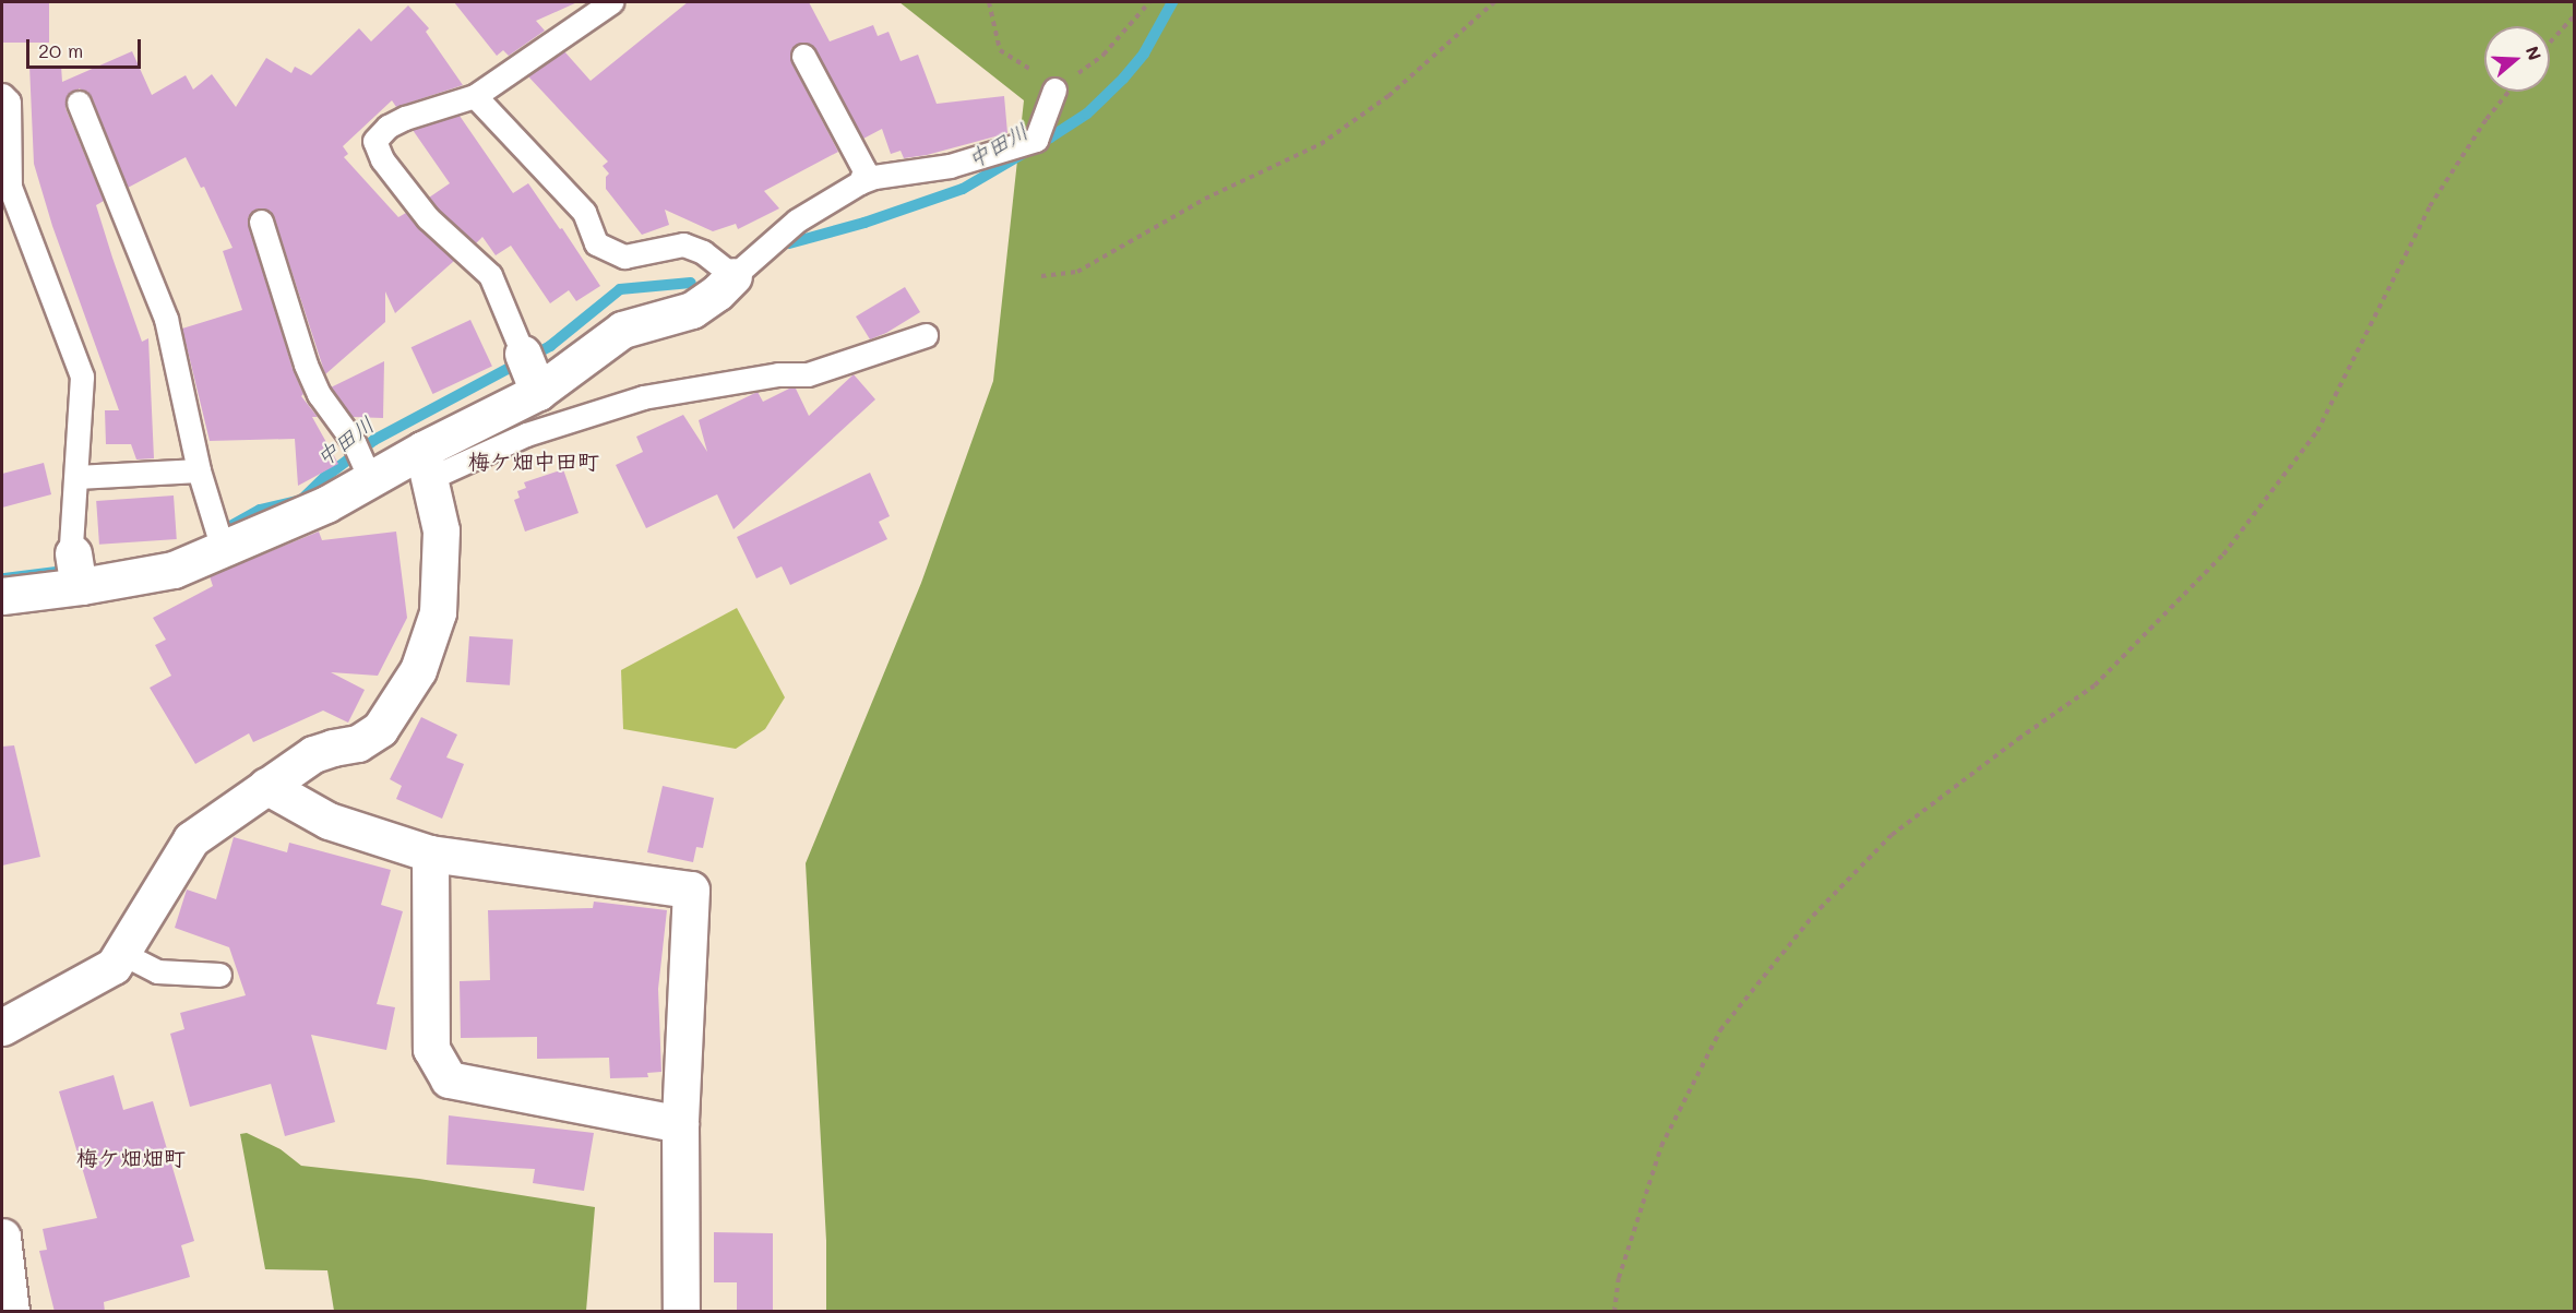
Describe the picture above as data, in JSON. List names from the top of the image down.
{
  "districts": ["梅ケ畑中田町", "梅ケ畑畑町"],
  "water": ["中田川"],
  "scale_bar": "20 m",
  "north": "right"
}
